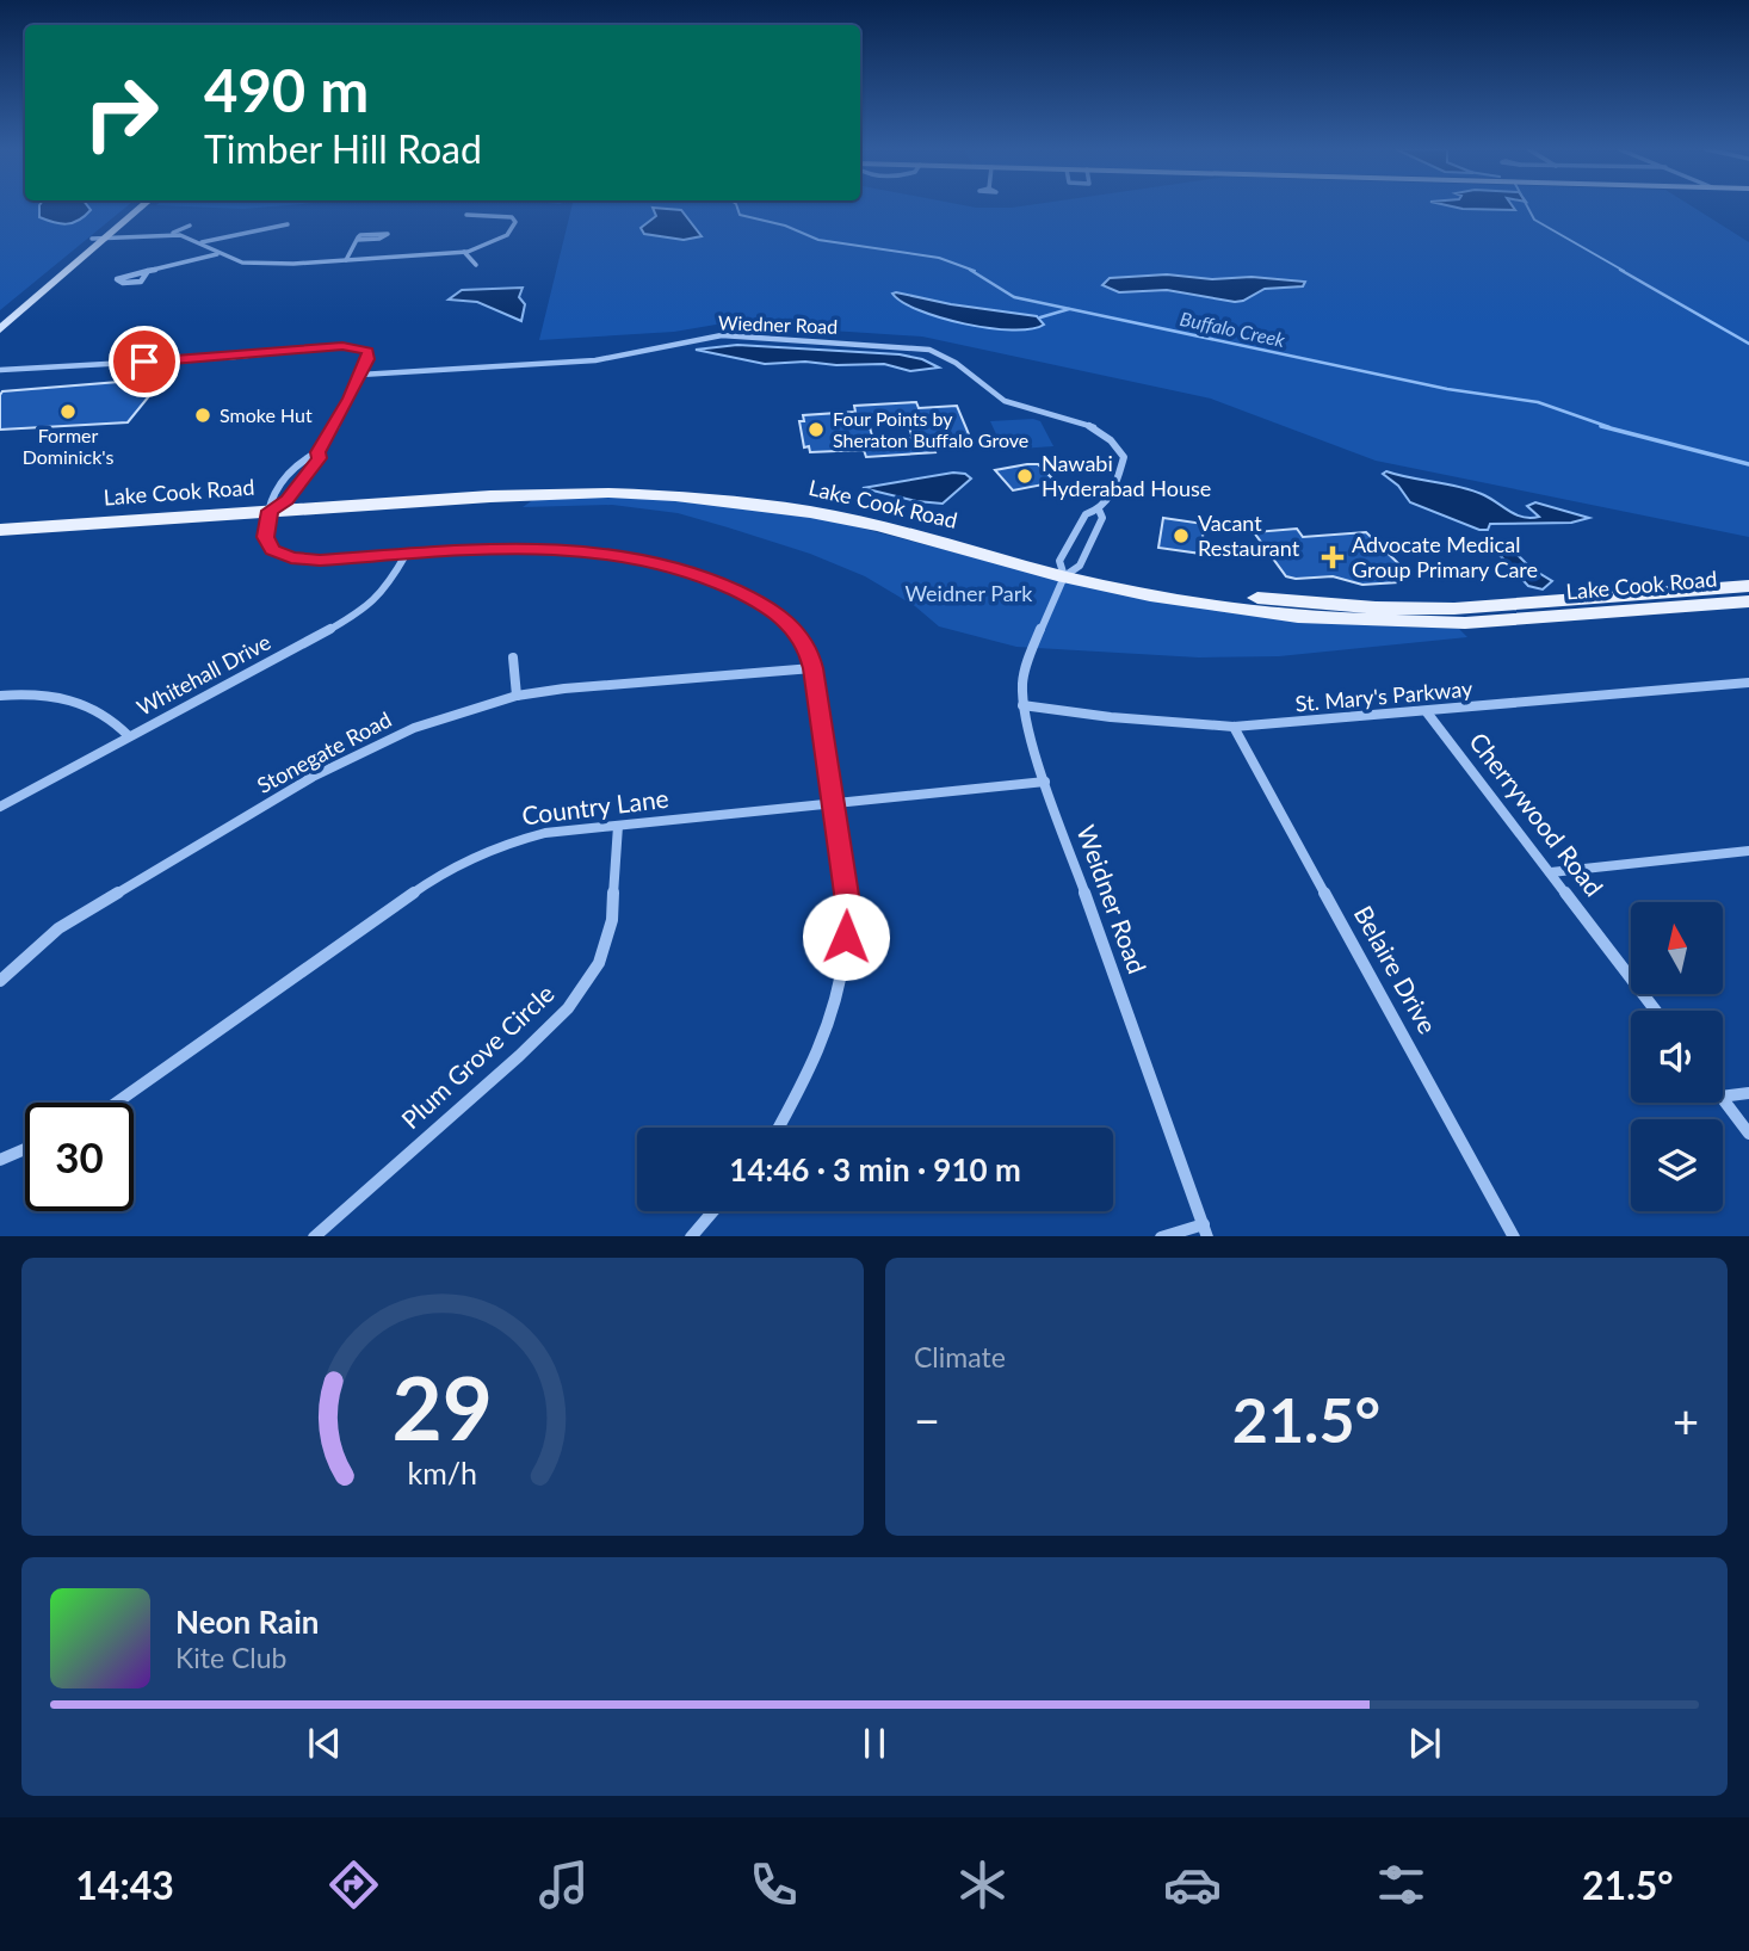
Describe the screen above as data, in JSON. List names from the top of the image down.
{
  "streets": {
    "main road": ["Lake Cook Road"],
    "street": [
      "Wiedner Road",
      "Whitehall Drive",
      "St. Mary's Parkway",
      "Stonegate Road",
      "Country Lane",
      "Cherrywood Road",
      "Weidner Road",
      "Belaire Drive",
      "Plum Grove Circle"
    ]
  },
  "crossings": [
    ["Wiedner Road", "Weidner Road"],
    ["Lake Cook Road", "Weidner Road"],
    ["St. Mary's Parkway", "Cherrywood Road"],
    ["St. Mary's Parkway", "Weidner Road"],
    ["St. Mary's Parkway", "Belaire Drive"],
    ["Country Lane", "Weidner Road"],
    ["Country Lane", "Plum Grove Circle"]
  ],
  "water": ["Buffalo Creek"],
  "parks": ["Weidner Park"],
  "places": {
    "other": [
      "Former Dominick's",
      "Smoke Hut",
      "Four Points by Sheraton Buffalo Grove",
      "Nawabi Hyderabad House",
      "Vacant Restaurant"
    ],
    "health": ["Advocate Medical Group Primary Care"]
  },
  "north": "top",
  "page": {
    "turn": ["490 m", "Timber Hill Road"],
    "limit": "30",
    "trip": "14:46 · 3 min · 910 m",
    "tile": "Climate",
    "heat": ["−", "21.5°", "+"],
    "song": ["Neon Rain", "Kite Club"],
    "tabs": ["14:43", "21.5°"],
    "gauge": ["29", "km/h"]
  }
}
